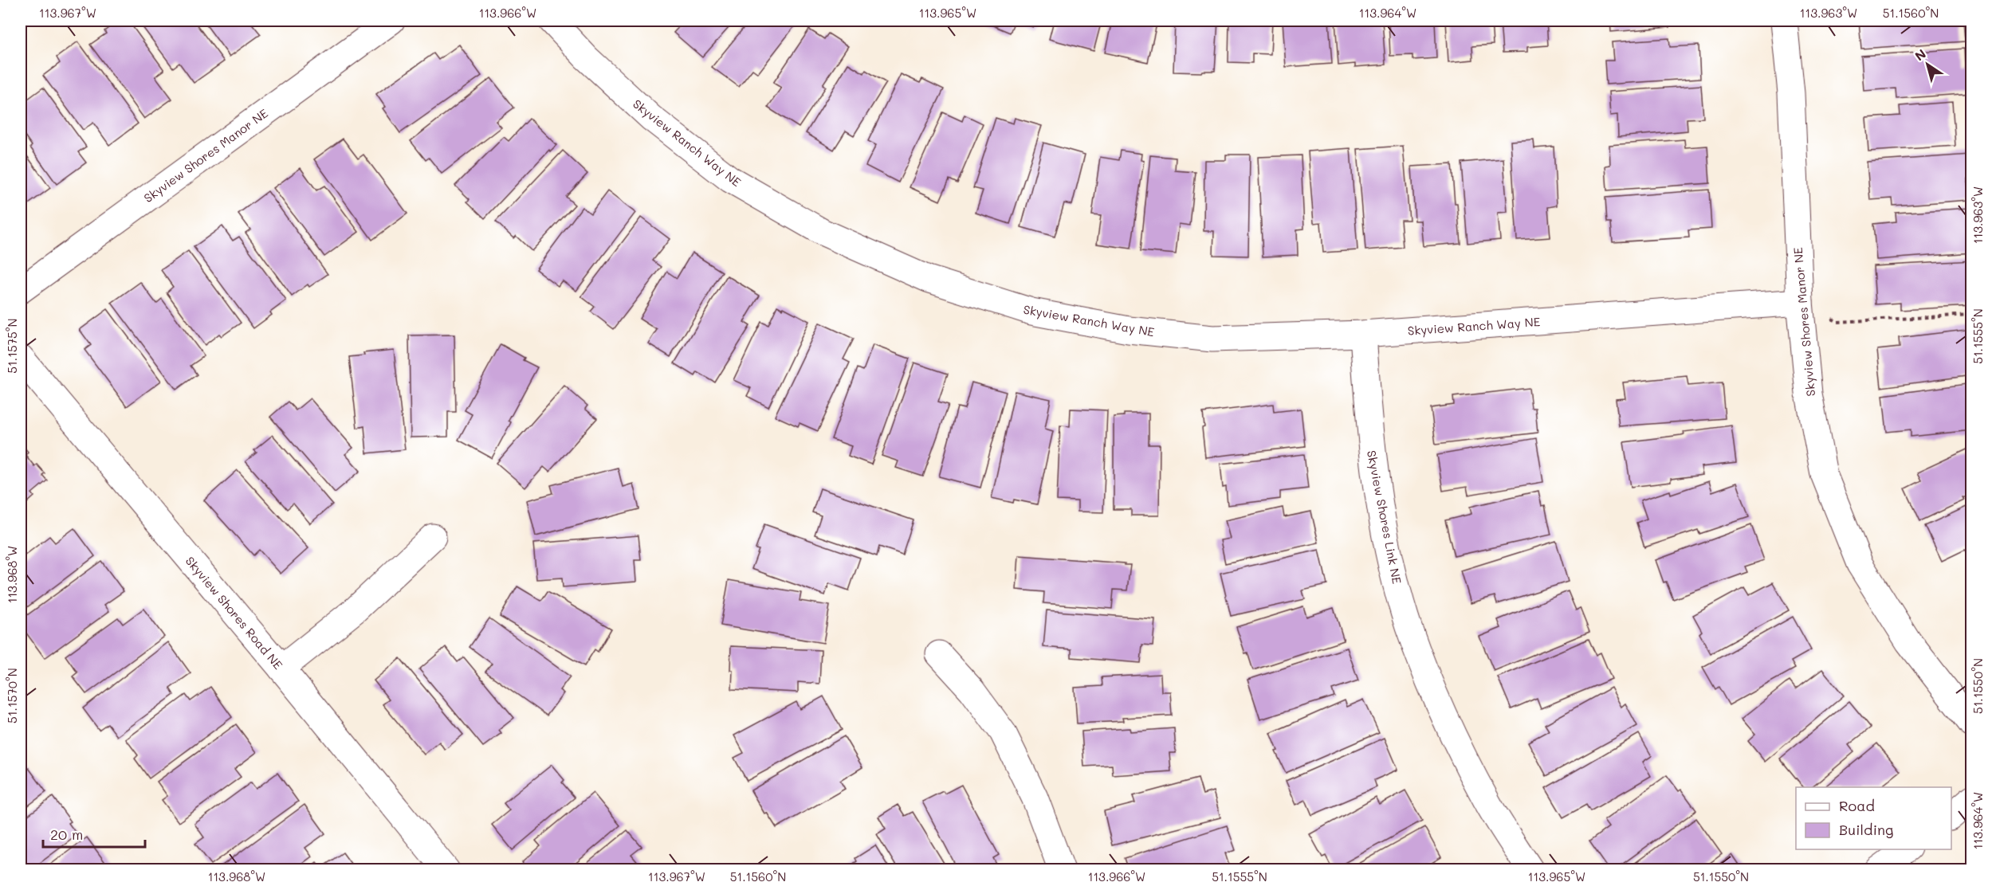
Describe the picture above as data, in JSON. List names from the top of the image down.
{
  "streets": {
    "street": [
      "Skyview Ranch Way NE",
      "Skyview Shores Manor NE",
      "Skyview Shores Link NE",
      "Skyview Shores Road NE"
    ]
  },
  "crossings": [
    ["Skyview Ranch Way NE", "Skyview Shores Manor NE"],
    ["Skyview Ranch Way NE", "Skyview Shores Link NE"]
  ],
  "legend": ["Road", "Building"],
  "scale_bar": "20 m",
  "north": "top left",
  "coordinates": [
    "113.967°W",
    "113.966°W",
    "113.965°W",
    "113.964°W",
    "113.963°W",
    "51.1560°N",
    "51.1555°N",
    "51.1575°N",
    "113.968°W",
    "51.1550°N",
    "51.1570°N"
  ]
}
